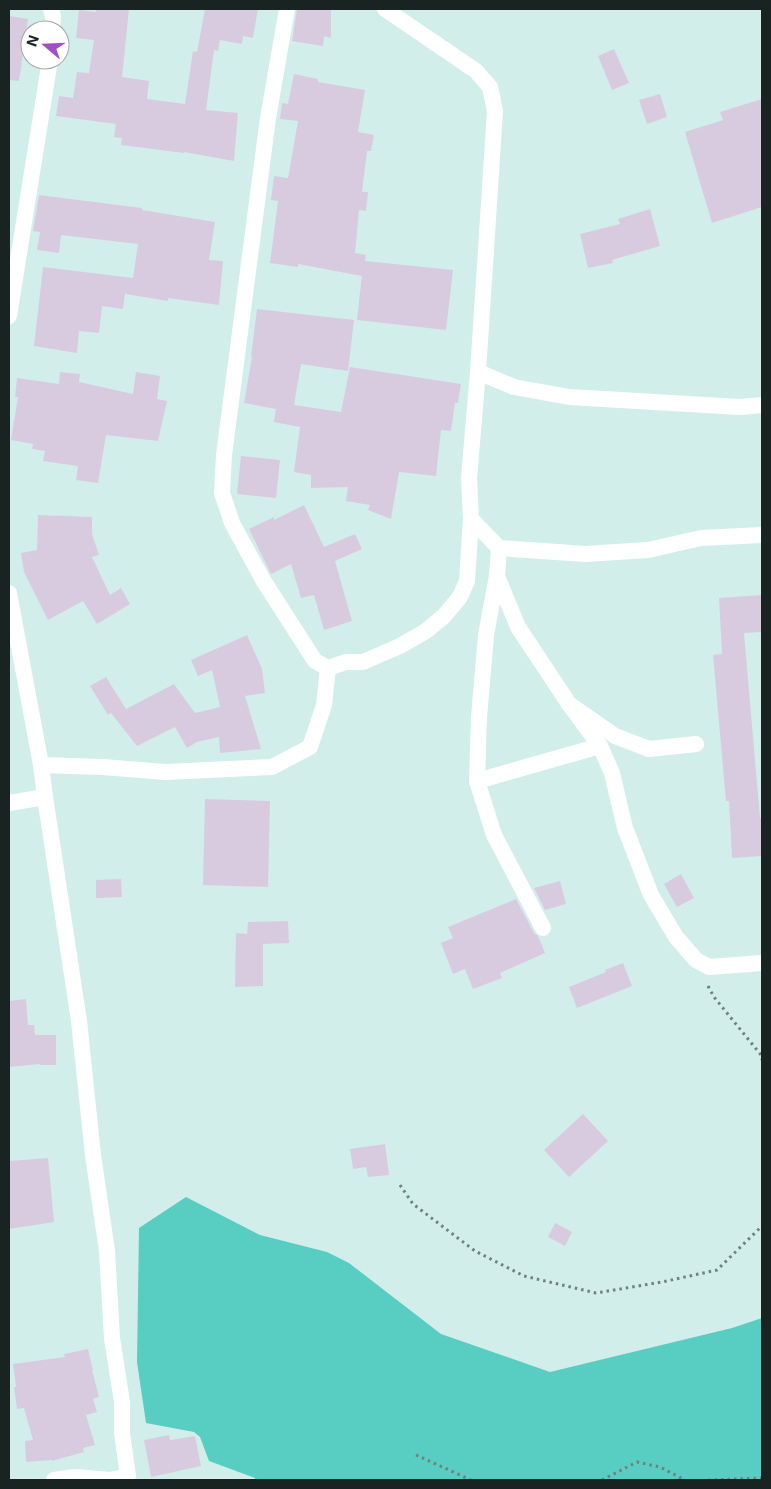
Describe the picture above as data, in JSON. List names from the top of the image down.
{
  "north": "left"
}
